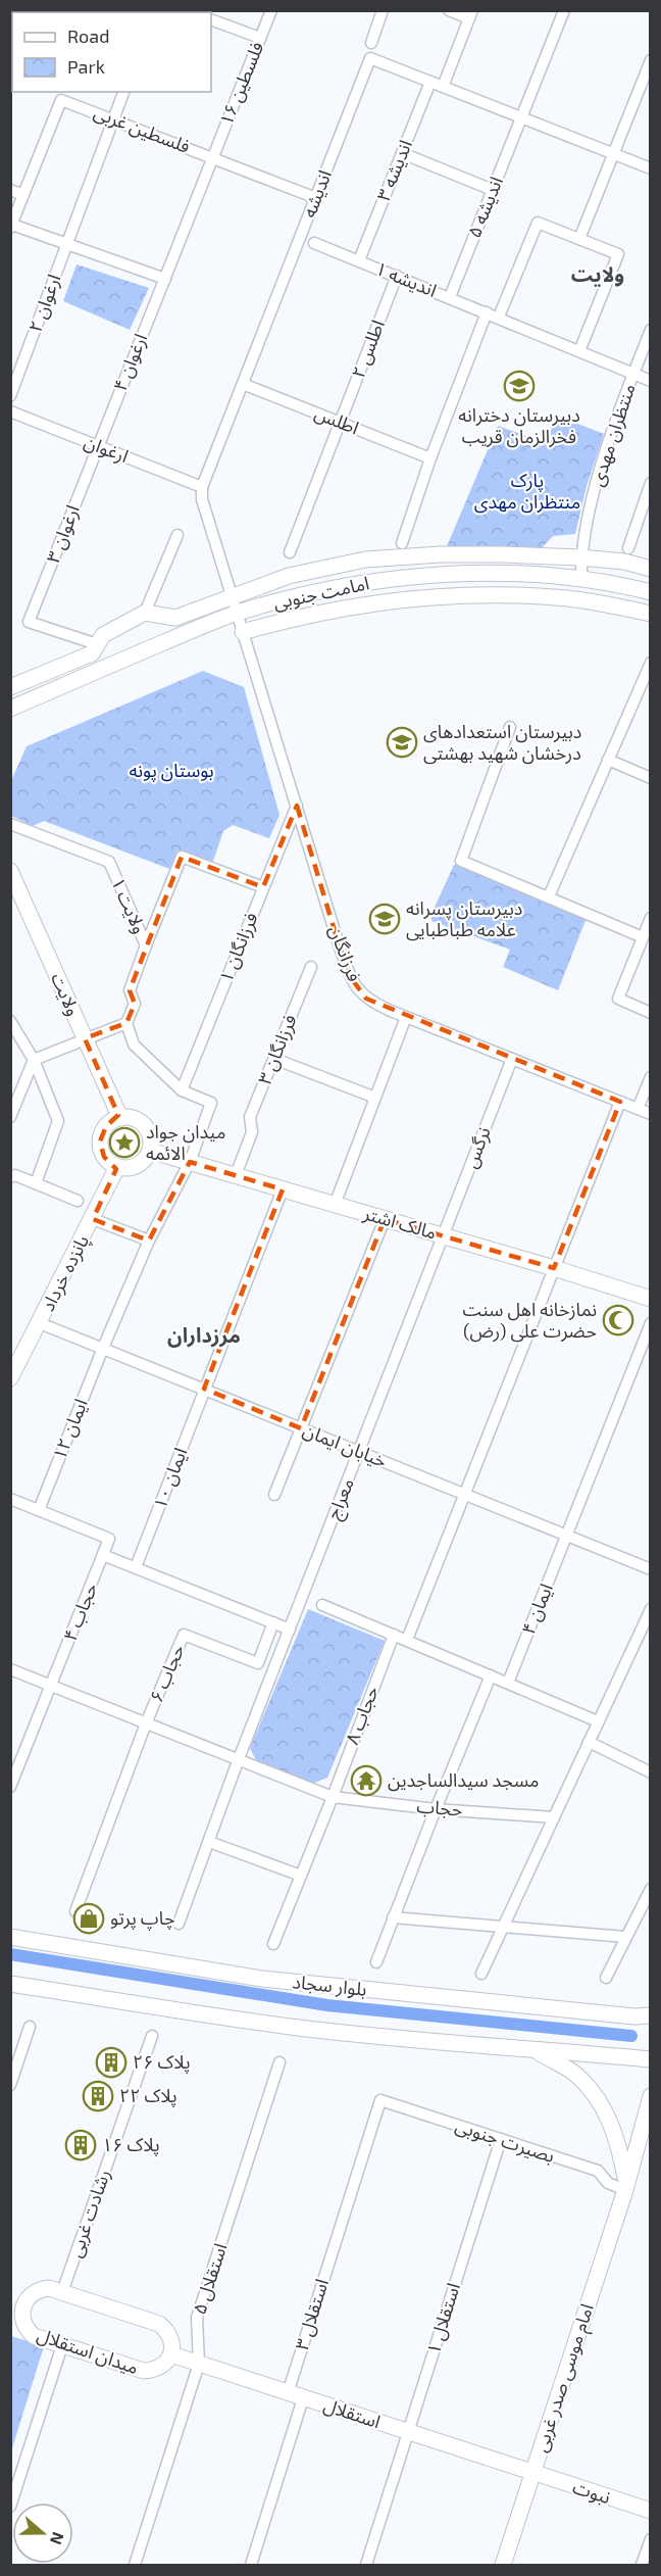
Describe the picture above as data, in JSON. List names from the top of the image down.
{
  "streets": {
    "street": [
      "فلسطین ۱۶",
      "فلسطین غربی",
      "اندیشه ۳",
      "اندیشه",
      "اندیشه ۵",
      "اندیشه ۱",
      "ارغوان ۲",
      "اطلس ۲",
      "ارغوان ۴",
      "اطلس",
      "منتظران مهدی",
      "ارغوان",
      "ارغوان ۳",
      "امامت جنوبی",
      "ولایت ۱",
      "فرزانگان ۱",
      "فرزانگان",
      "ولایت",
      "فرزانگان ۳",
      "نرگس",
      "مالک اشتر",
      "پانزده خرداد",
      "ایمان ۱۲",
      "خیابان ایمان",
      "ایمان ۱۰",
      "معراج",
      "ایمان ۴",
      "حجاب ۴",
      "حجاب ۶",
      "حجاب ۸",
      "حجاب",
      "بلوار سجاد",
      "بصیرت جنوبی",
      "رشادت غربی",
      "استقلال ۵",
      "استقلال ۳",
      "استقلال ۱",
      "میدان استقلال",
      "امام موسی صدر غربی",
      "استقلال",
      "نبوت"
    ]
  },
  "crossings": [
    ["فلسطین ۱۶", "فلسطین غربی"],
    ["فلسطین ۱۶", "ارغوان ۴"],
    ["فلسطین غربی", "اندیشه"],
    ["فلسطین غربی", "ارغوان ۲"],
    ["اندیشه ۳", "اندیشه"],
    ["اندیشه ۳", "اندیشه ۱"],
    ["اندیشه", "اندیشه ۵"],
    ["اندیشه", "اطلس"],
    ["اندیشه", "ارغوان"],
    ["اندیشه ۵", "اندیشه ۱"],
    ["اندیشه ۱", "اطلس ۲"],
    ["اندیشه ۱", "منتظران مهدی"],
    ["اطلس ۲", "اطلس"],
    ["ارغوان ۴", "ارغوان"],
    ["ارغوان ۴", "ارغوان ۳"],
    ["منتظران مهدی", "امامت جنوبی"],
    ["ارغوان", "ارغوان ۳"],
    ["امامت جنوبی", "فرزانگان"],
    ["ولایت ۱", "فرزانگان ۱"],
    ["فرزانگان ۱", "فرزانگان"],
    ["فرزانگان ۱", "ایمان ۱۲"],
    ["فرزانگان", "نرگس"],
    ["ولایت", "مالک اشتر"],
    ["ولایت", "پانزده خرداد"],
    ["فرزانگان ۳", "مالک اشتر"],
    ["نرگس", "مالک اشتر"],
    ["نرگس", "معراج"],
    ["مالک اشتر", "پانزده خرداد"],
    ["مالک اشتر", "ایمان ۱۲"],
    ["مالک اشتر", "ایمان ۱۰"],
    ["مالک اشتر", "معراج"],
    ["پانزده خرداد", "خیابان ایمان"],
    ["ایمان ۱۲", "خیابان ایمان"],
    ["ایمان ۱۲", "حجاب ۴"],
    ["خیابان ایمان", "ایمان ۱۰"],
    ["خیابان ایمان", "معراج"],
    ["خیابان ایمان", "ایمان ۴"],
    ["معراج", "حجاب"],
    ["حجاب ۴", "حجاب"],
    ["حجاب ۶", "حجاب"],
    ["حجاب ۸", "حجاب"],
    ["بصیرت جنوبی", "استقلال ۳"],
    ["بصیرت جنوبی", "استقلال ۱"],
    ["بصیرت جنوبی", "امام موسی صدر غربی"],
    ["رشادت غربی", "میدان استقلال"],
    ["استقلال ۵", "استقلال"],
    ["استقلال ۳", "استقلال"],
    ["استقلال ۱", "استقلال"],
    ["میدان استقلال", "استقلال"],
    ["امام موسی صدر غربی", "استقلال"],
    ["امام موسی صدر غربی", "نبوت"],
    ["استقلال", "نبوت"]
  ],
  "districts": ["ولایت", "مرزداران"],
  "parks": ["پارک منتظران مهدی", "بوستان پونه"],
  "places": {
    "school or university": ["دبیرستان دخترانه فخرالزمان قریب", "دبیرستان استعدادهای درخشان شهید بهشتی", "دبیرستان پسرانه علامه طباطبایی"],
    "place": ["میدان جواد الائمه"],
    "mosque": ["نمازخانه اهل سنت حضرت علی (رض)"],
    "temple": ["مسجد سیدالساجدین"],
    "shop": ["چاپ پرتو"],
    "building": ["پلاک ۲۶", "پلاک ۲۲", "پلاک ۱۶"]
  },
  "legend": ["Road", "Park"],
  "north": "right"
}
